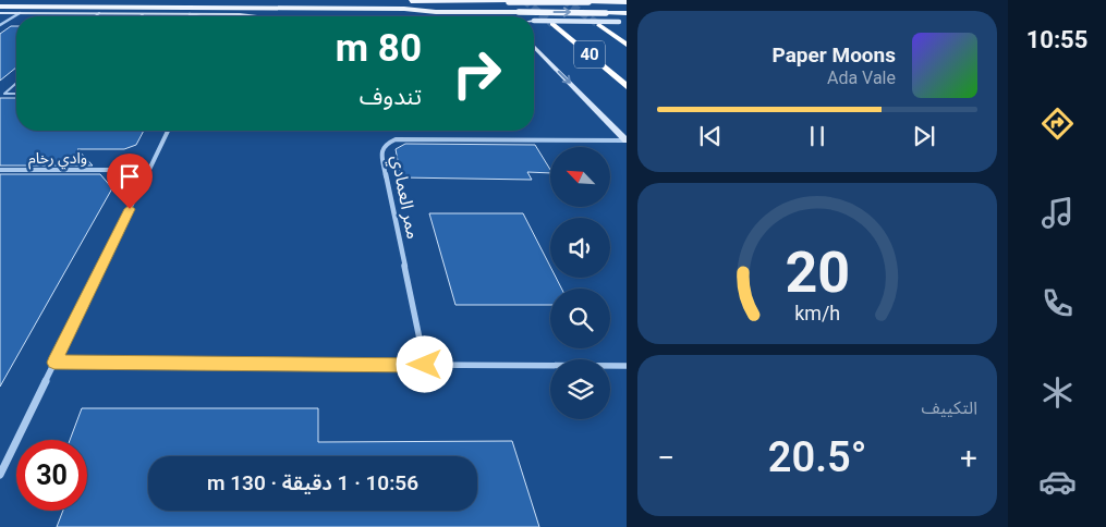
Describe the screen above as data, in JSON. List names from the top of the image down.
{
  "streets": {
    "highway": ["40"],
    "street": ["وادي رخام", "ممر العمادي"]
  },
  "north": "top left",
  "page": {
    "tabs": "10:55",
    "turn": ["80 m", "تندوف"],
    "song": ["Paper Moons", "Ada Vale"],
    "tile": "التكييف",
    "heat": ["−", "20.5°", "+"],
    "limit": "30",
    "trip": "10:56 · 1 دقيقة · 130 m",
    "gauge": ["20", "km/h"]
  }
}
